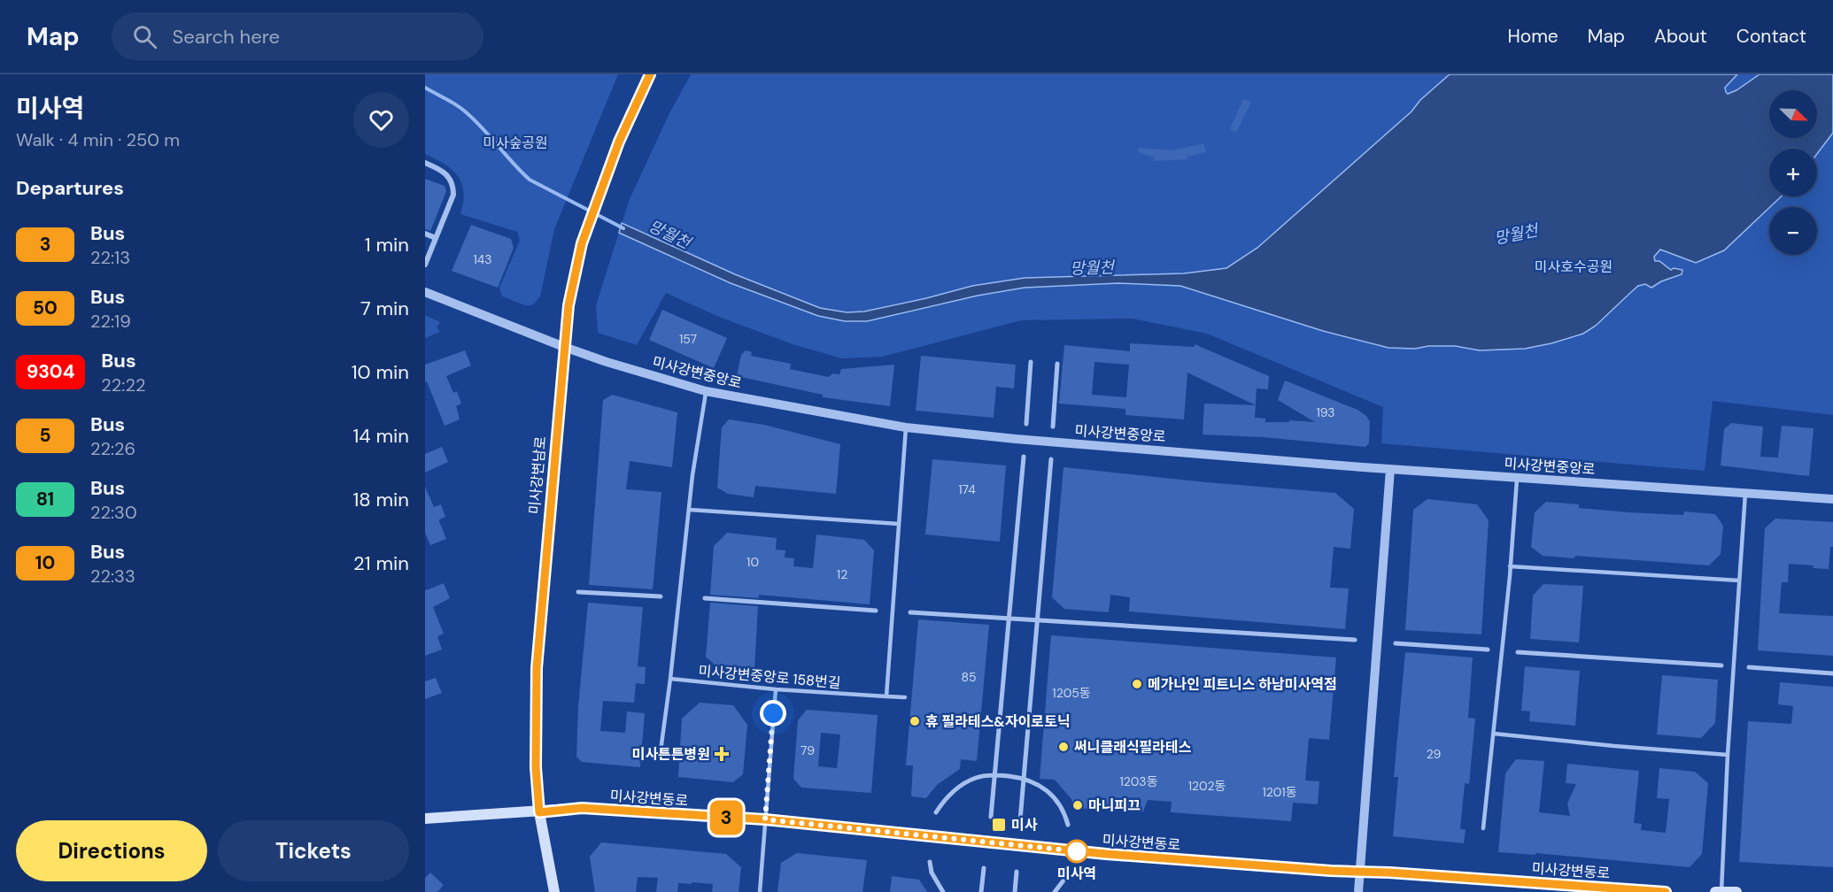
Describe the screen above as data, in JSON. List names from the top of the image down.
{
  "streets": {
    "main road": ["미사강변남로", "미사강변동로"],
    "street": ["미사강변중앙로"],
    "lane": ["미사강변중앙로 158번길"]
  },
  "crossings": [
    ["미사강변중앙로", "미사강변남로"],
    ["미사강변남로", "미사강변동로"]
  ],
  "water": ["망월천"],
  "parks": ["미사숲공원", "미사호수공원"],
  "places": {
    "other": [
      "메가나인 피트니스 하남미사역점",
      "휴 필라테스&자이로토닉",
      "써니클래식필라테스",
      "마니피끄",
      "미사역"
    ],
    "health": ["미사튼튼병원"],
    "transit": ["미사"]
  },
  "lines": ["bus line 3"],
  "house_numbers": [
    "143",
    "157",
    "193",
    "174",
    "10",
    "12",
    "85",
    "1205동",
    "79",
    "29",
    "1203동",
    "1202동",
    "1201동"
  ],
  "north": "bottom right",
  "page": {
    "header": "Map",
    "search": "Search here",
    "nav": [
      "Home",
      "Map",
      "About",
      "Contact"
    ],
    "heading": [
      ["미사역", "Walk · 4 min · 250 m"],
      "Departures"
    ],
    "on_map": "3",
    "map_buttons": ["+", "−"],
    "list": [
      {
        "mark": "3",
        "name": "Bus",
        "note": "22:13",
        "value": "1 min"
      },
      {
        "mark": "50",
        "name": "Bus",
        "note": "22:19",
        "value": "7 min"
      },
      {
        "mark": "9304",
        "name": "Bus",
        "note": "22:22",
        "value": "10 min"
      },
      {
        "mark": "5",
        "name": "Bus",
        "note": "22:26",
        "value": "14 min"
      },
      {
        "mark": "81",
        "name": "Bus",
        "note": "22:30",
        "value": "18 min"
      },
      {
        "mark": "10",
        "name": "Bus",
        "note": "22:33",
        "value": "21 min"
      }
    ],
    "buttons": ["Directions", "Tickets"]
  }
}
